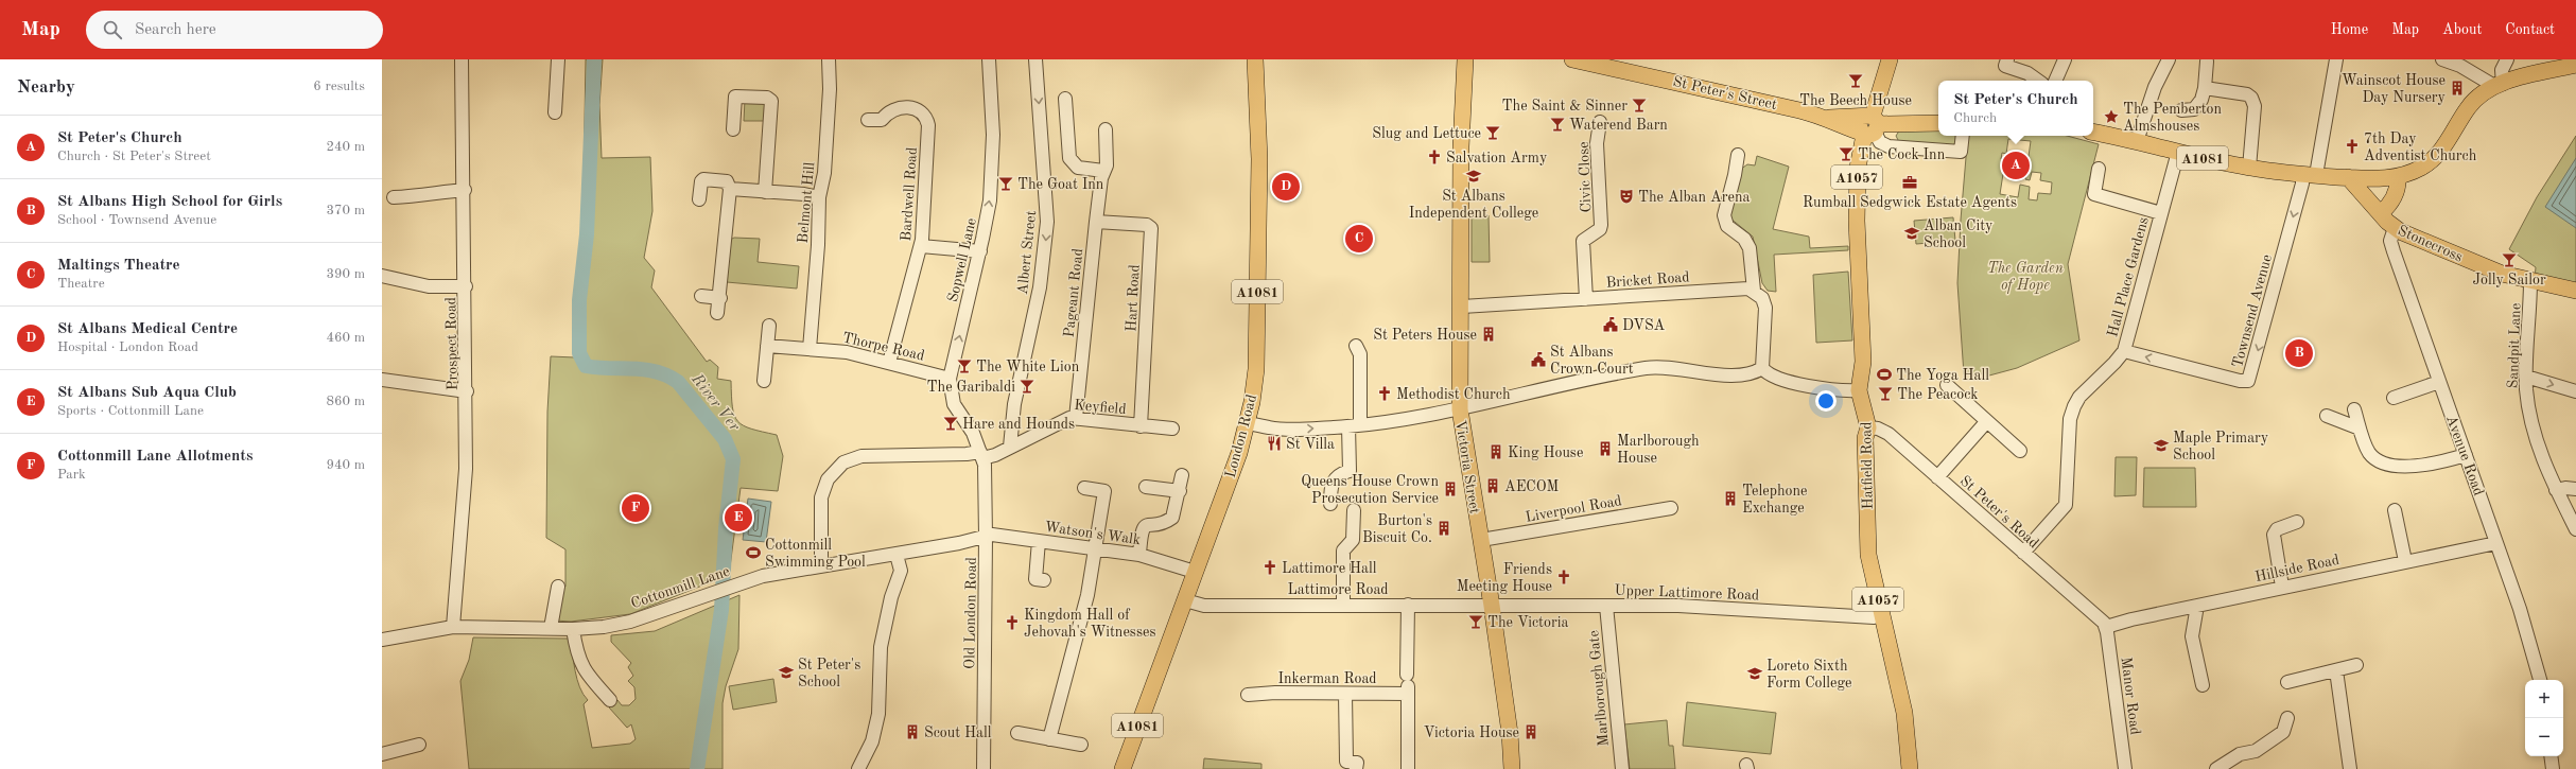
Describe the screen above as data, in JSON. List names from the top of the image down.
{
  "streets": {
    "main road": [
      "St Peter's Street",
      "A1081",
      "A1057",
      "Stonecross",
      "London Road",
      "Hatfield Road",
      "Victoria Street"
    ],
    "street": [
      "Civic Close",
      "Bardwell Road",
      "Belmont Hill",
      "Albert Street",
      "Sopwell Lane",
      "Hall Place Gardens",
      "Bricket Road",
      "Pageant Road",
      "Hart Road",
      "Townsend Avenue",
      "Prospect Road",
      "Thorpe Road",
      "Sandpit Lane",
      "Keyfield",
      "Avenue Road",
      "Liverpool Road",
      "St Peter's Road",
      "Watson's Walk",
      "Hillside Road",
      "Cottonmill Lane",
      "Lattimore Road",
      "Upper Lattimore Road",
      "Old London Road",
      "Inkerman Road",
      "Marlborough Gate",
      "Manor Road"
    ]
  },
  "crossings": [
    ["St Peter's Street", "Hatfield Road"],
    ["A1081", "Stonecross"],
    ["A1081", "Hall Place Gardens"],
    ["A1081", "Townsend Avenue"],
    ["Civic Close", "Bricket Road"],
    ["Bardwell Road", "Thorpe Road"],
    ["Belmont Hill", "Thorpe Road"],
    ["Stonecross", "Sandpit Lane"],
    ["Stonecross", "Avenue Road"],
    ["Albert Street", "Keyfield"],
    ["Sopwell Lane", "Thorpe Road"],
    ["Sopwell Lane", "Keyfield"],
    ["Sopwell Lane", "Old London Road"],
    ["Hall Place Gardens", "Townsend Avenue"],
    ["Hall Place Gardens", "St Peter's Road"],
    ["Bricket Road", "Victoria Street"],
    ["Pageant Road", "Hart Road"],
    ["Pageant Road", "Keyfield"],
    ["Hart Road", "Keyfield"],
    ["Prospect Road", "Cottonmill Lane"],
    ["Keyfield", "Cottonmill Lane"],
    ["Keyfield", "Old London Road"],
    ["London Road", "Watson's Walk"],
    ["London Road", "Lattimore Road"],
    ["Avenue Road", "Hillside Road"],
    ["Hatfield Road", "St Peter's Road"],
    ["Hatfield Road", "Upper Lattimore Road"],
    ["Victoria Street", "Liverpool Road"],
    ["Victoria Street", "Lattimore Road"],
    ["Victoria Street", "Upper Lattimore Road"],
    ["St Peter's Road", "Hillside Road"],
    ["St Peter's Road", "Manor Road"],
    ["Watson's Walk", "Cottonmill Lane"],
    ["Watson's Walk", "Old London Road"],
    ["Hillside Road", "Manor Road"],
    ["Cottonmill Lane", "Old London Road"],
    ["Lattimore Road", "Upper Lattimore Road"],
    ["Upper Lattimore Road", "Marlborough Gate"]
  ],
  "one_way": ["Albert Street", "Sopwell Lane"],
  "water": ["River Ver"],
  "parks": ["The Garden of Hope"],
  "places": {
    "bar": [
      "The Beech House",
      "The Saint & Sinner",
      "Waterend Barn",
      "Slug and Lettuce",
      "The Cock Inn",
      "The Goat Inn",
      "Jolly Sailor",
      "The White Lion",
      "The Garibaldi",
      "The Peacock",
      "Hare and Hounds",
      "The Victoria"
    ],
    "building": [
      "Wainscot House Day Nursery",
      "St Peters House",
      "Marlborough House",
      "King House",
      "AECOM",
      "Queens House Crown Prosecution Service",
      "Telephone Exchange",
      "Burton's Biscuit Co.",
      "Scout Hall",
      "Victoria House"
    ],
    "place": ["The Pemberton Almshouses"],
    "church": [
      "7th Day Adventist Church",
      "Salvation Army",
      "Methodist Church",
      "Lattimore Hall",
      "Friends Meeting House",
      "Kingdom Hall of Jehovah's Witnesses"
    ],
    "school or university": [
      "St Albans Independent College",
      "Alban City School",
      "Maple Primary School",
      "St Peter's School",
      "Loreto Sixth Form College"
    ],
    "office": ["Rumball Sedgwick Estate Agents"],
    "theatre": ["The Alban Arena"],
    "public building": ["DVSA", "St Albans Crown Court"],
    "sports": ["The Yoga Hall", "Cottonmill Swimming Pool"],
    "restaurant": ["St Villa"]
  },
  "page": {
    "header": "Map",
    "search": "Search here",
    "nav": [
      "Home",
      "Map",
      "About",
      "Contact"
    ],
    "heading": ["Nearby", "6 results"],
    "popup": ["St Peter's Church", "Church"],
    "list": [
      {
        "mark": "A",
        "name": "St Peter's Church",
        "note": "Church · St Peter's Street",
        "value": "240 m"
      },
      {
        "mark": "B",
        "name": "St Albans High School for Girls",
        "note": "School · Townsend Avenue",
        "value": "370 m"
      },
      {
        "mark": "C",
        "name": "Maltings Theatre",
        "note": "Theatre",
        "value": "390 m"
      },
      {
        "mark": "D",
        "name": "St Albans Medical Centre",
        "note": "Hospital · London Road",
        "value": "460 m"
      },
      {
        "mark": "E",
        "name": "St Albans Sub Aqua Club",
        "note": "Sports · Cottonmill Lane",
        "value": "860 m"
      },
      {
        "mark": "F",
        "name": "Cottonmill Lane Allotments",
        "note": "Park",
        "value": "940 m"
      }
    ],
    "pins": [
      "A",
      "D",
      "C",
      "B",
      "F",
      "E"
    ],
    "map_buttons": ["+", "−"]
  }
}
